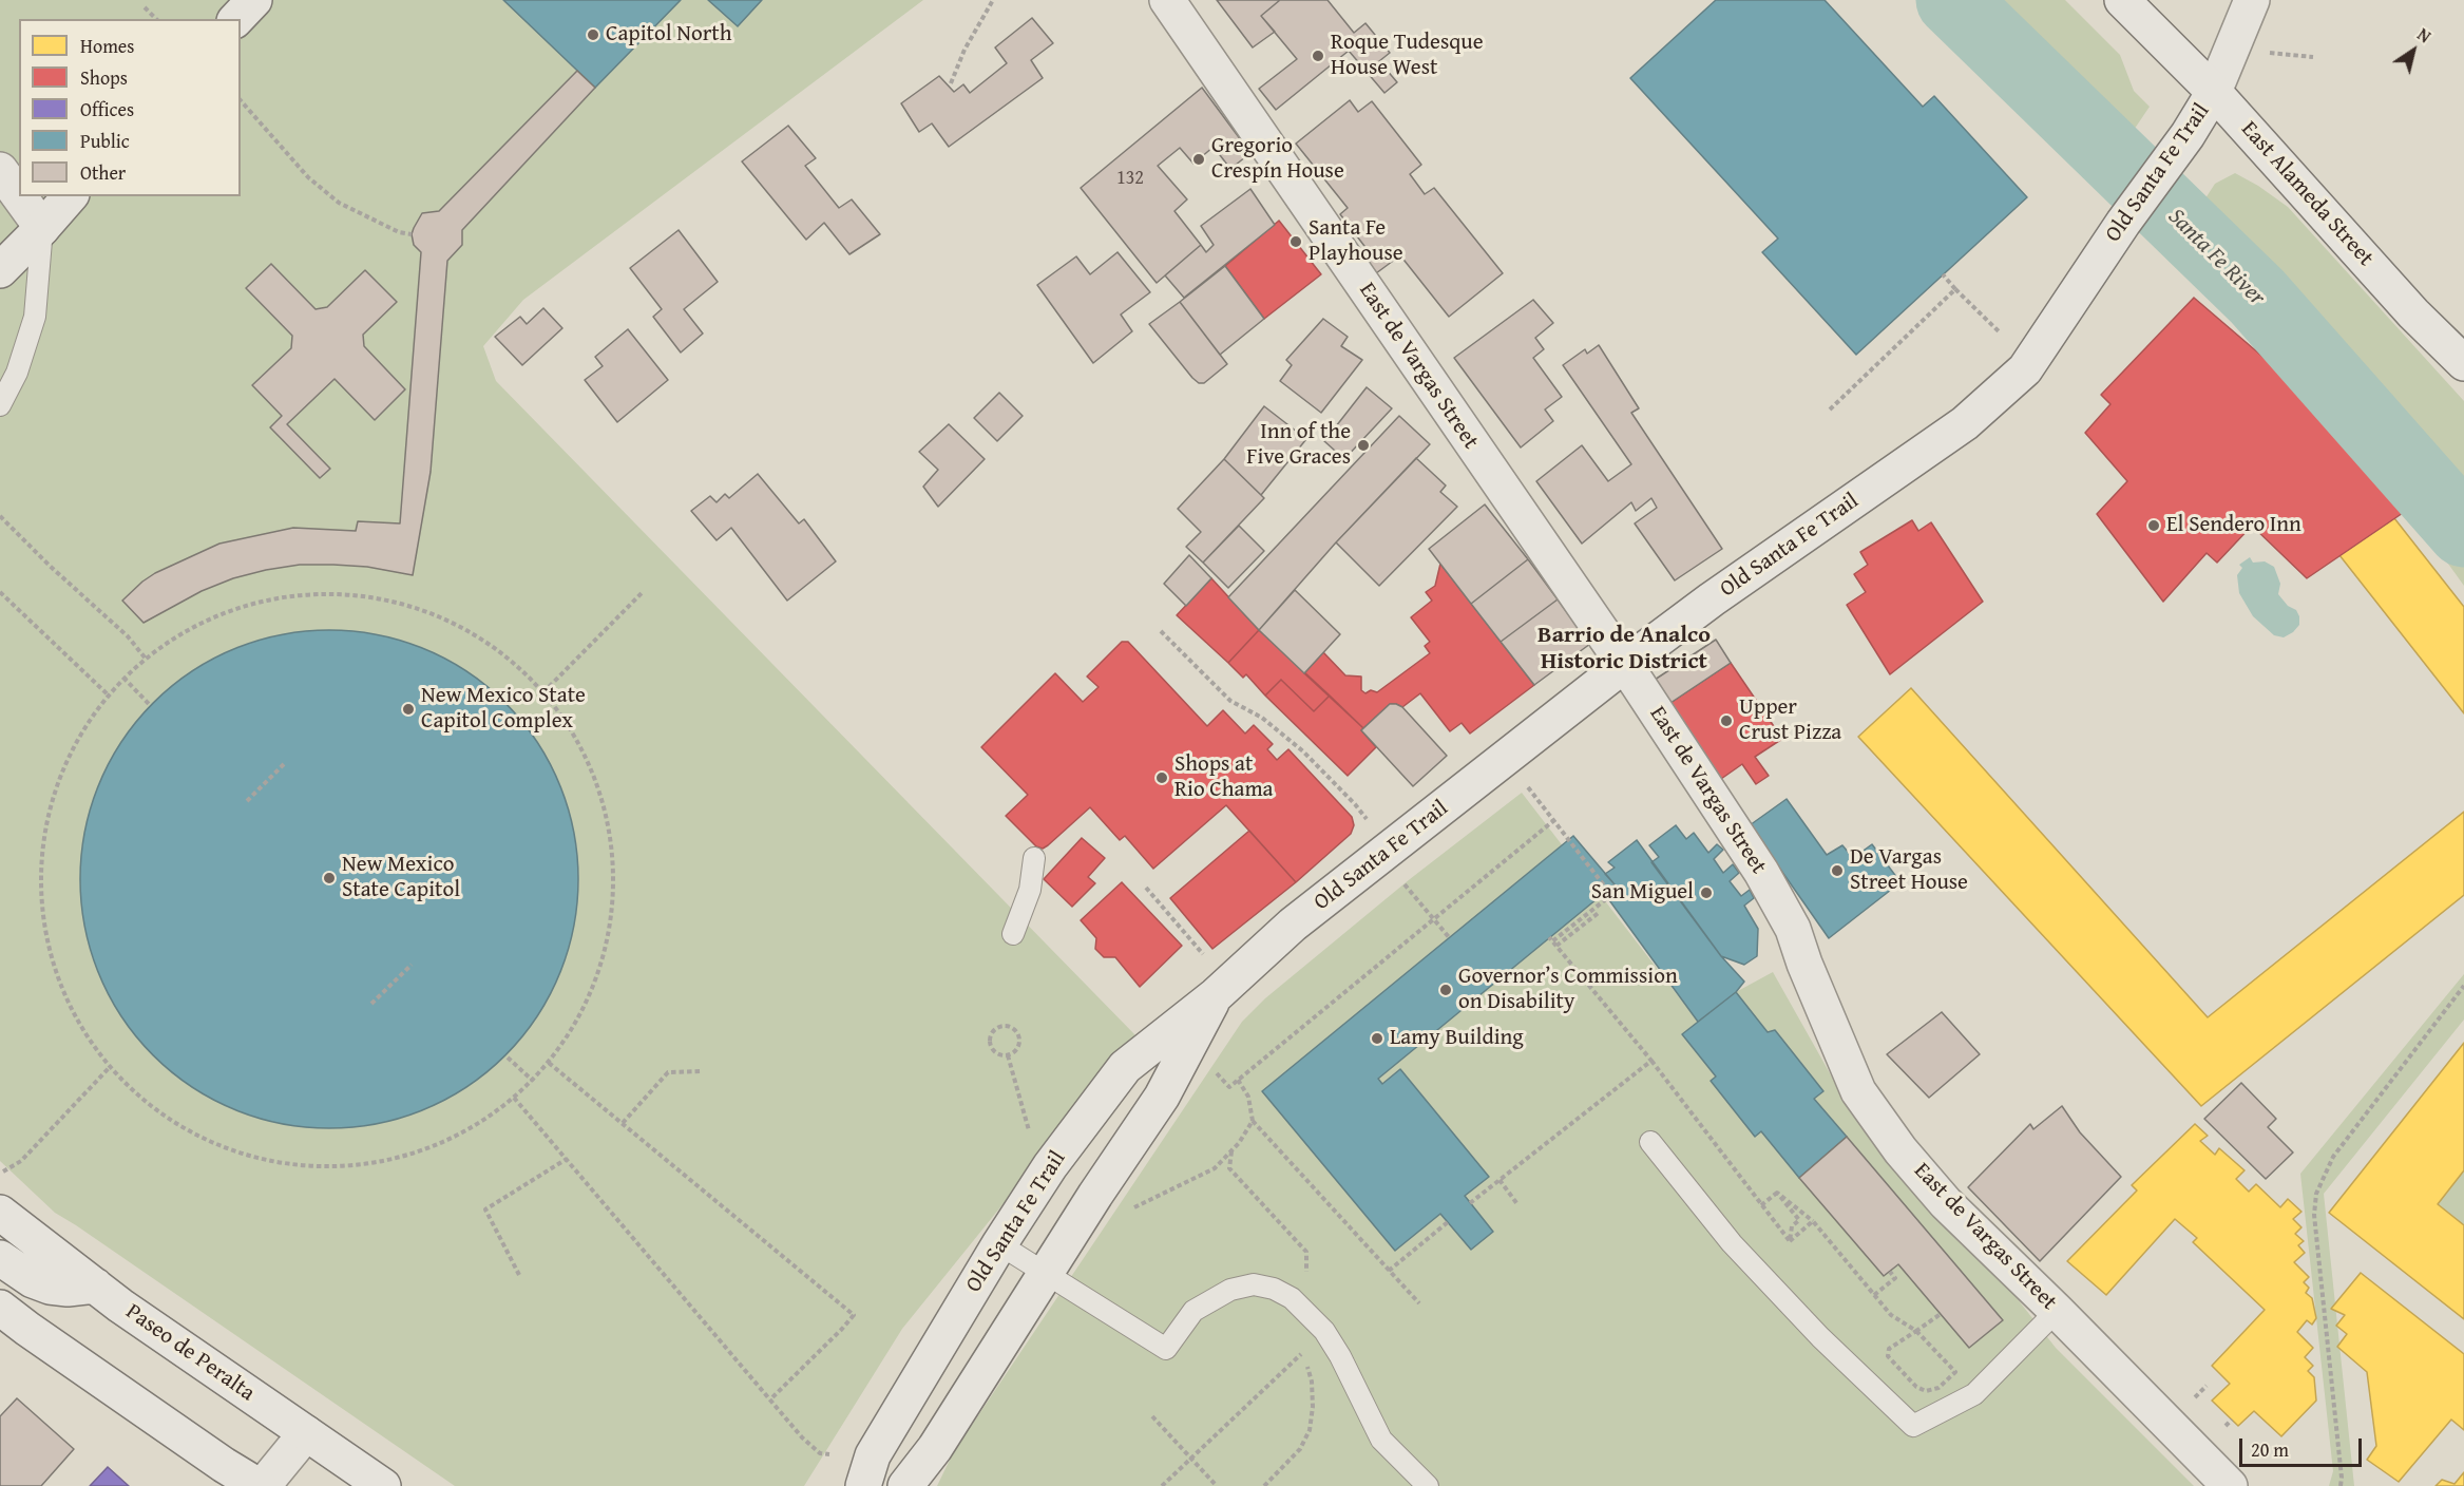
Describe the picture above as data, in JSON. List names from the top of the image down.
{
  "streets": {
    "street": [
      "Old Santa Fe Trail",
      "East Alameda Street",
      "East de Vargas Street",
      "Paseo de Peralta"
    ]
  },
  "crossings": [
    ["Old Santa Fe Trail", "East Alameda Street"],
    ["Old Santa Fe Trail", "East de Vargas Street"]
  ],
  "districts": ["Barrio de Analco Historic District"],
  "water": ["Santa Fe River"],
  "places": [
    "Capitol North",
    "Roque Tudesque House West",
    "Gregorio Crespín House",
    "Santa Fe Playhouse",
    "Inn of the Five Graces",
    "El Sendero Inn",
    "New Mexico State Capitol Complex",
    "Upper Crust Pizza",
    "Shops at Rio Chama",
    "De Vargas Street House",
    "New Mexico State Capitol",
    "San Miguel",
    "Governor’s Commission on Disability",
    "Lamy Building"
  ],
  "house_numbers": ["132"],
  "legend": [
    "Homes",
    "Shops",
    "Offices",
    "Public",
    "Other"
  ],
  "scale_bar": "20 m",
  "north": "top right"
}
